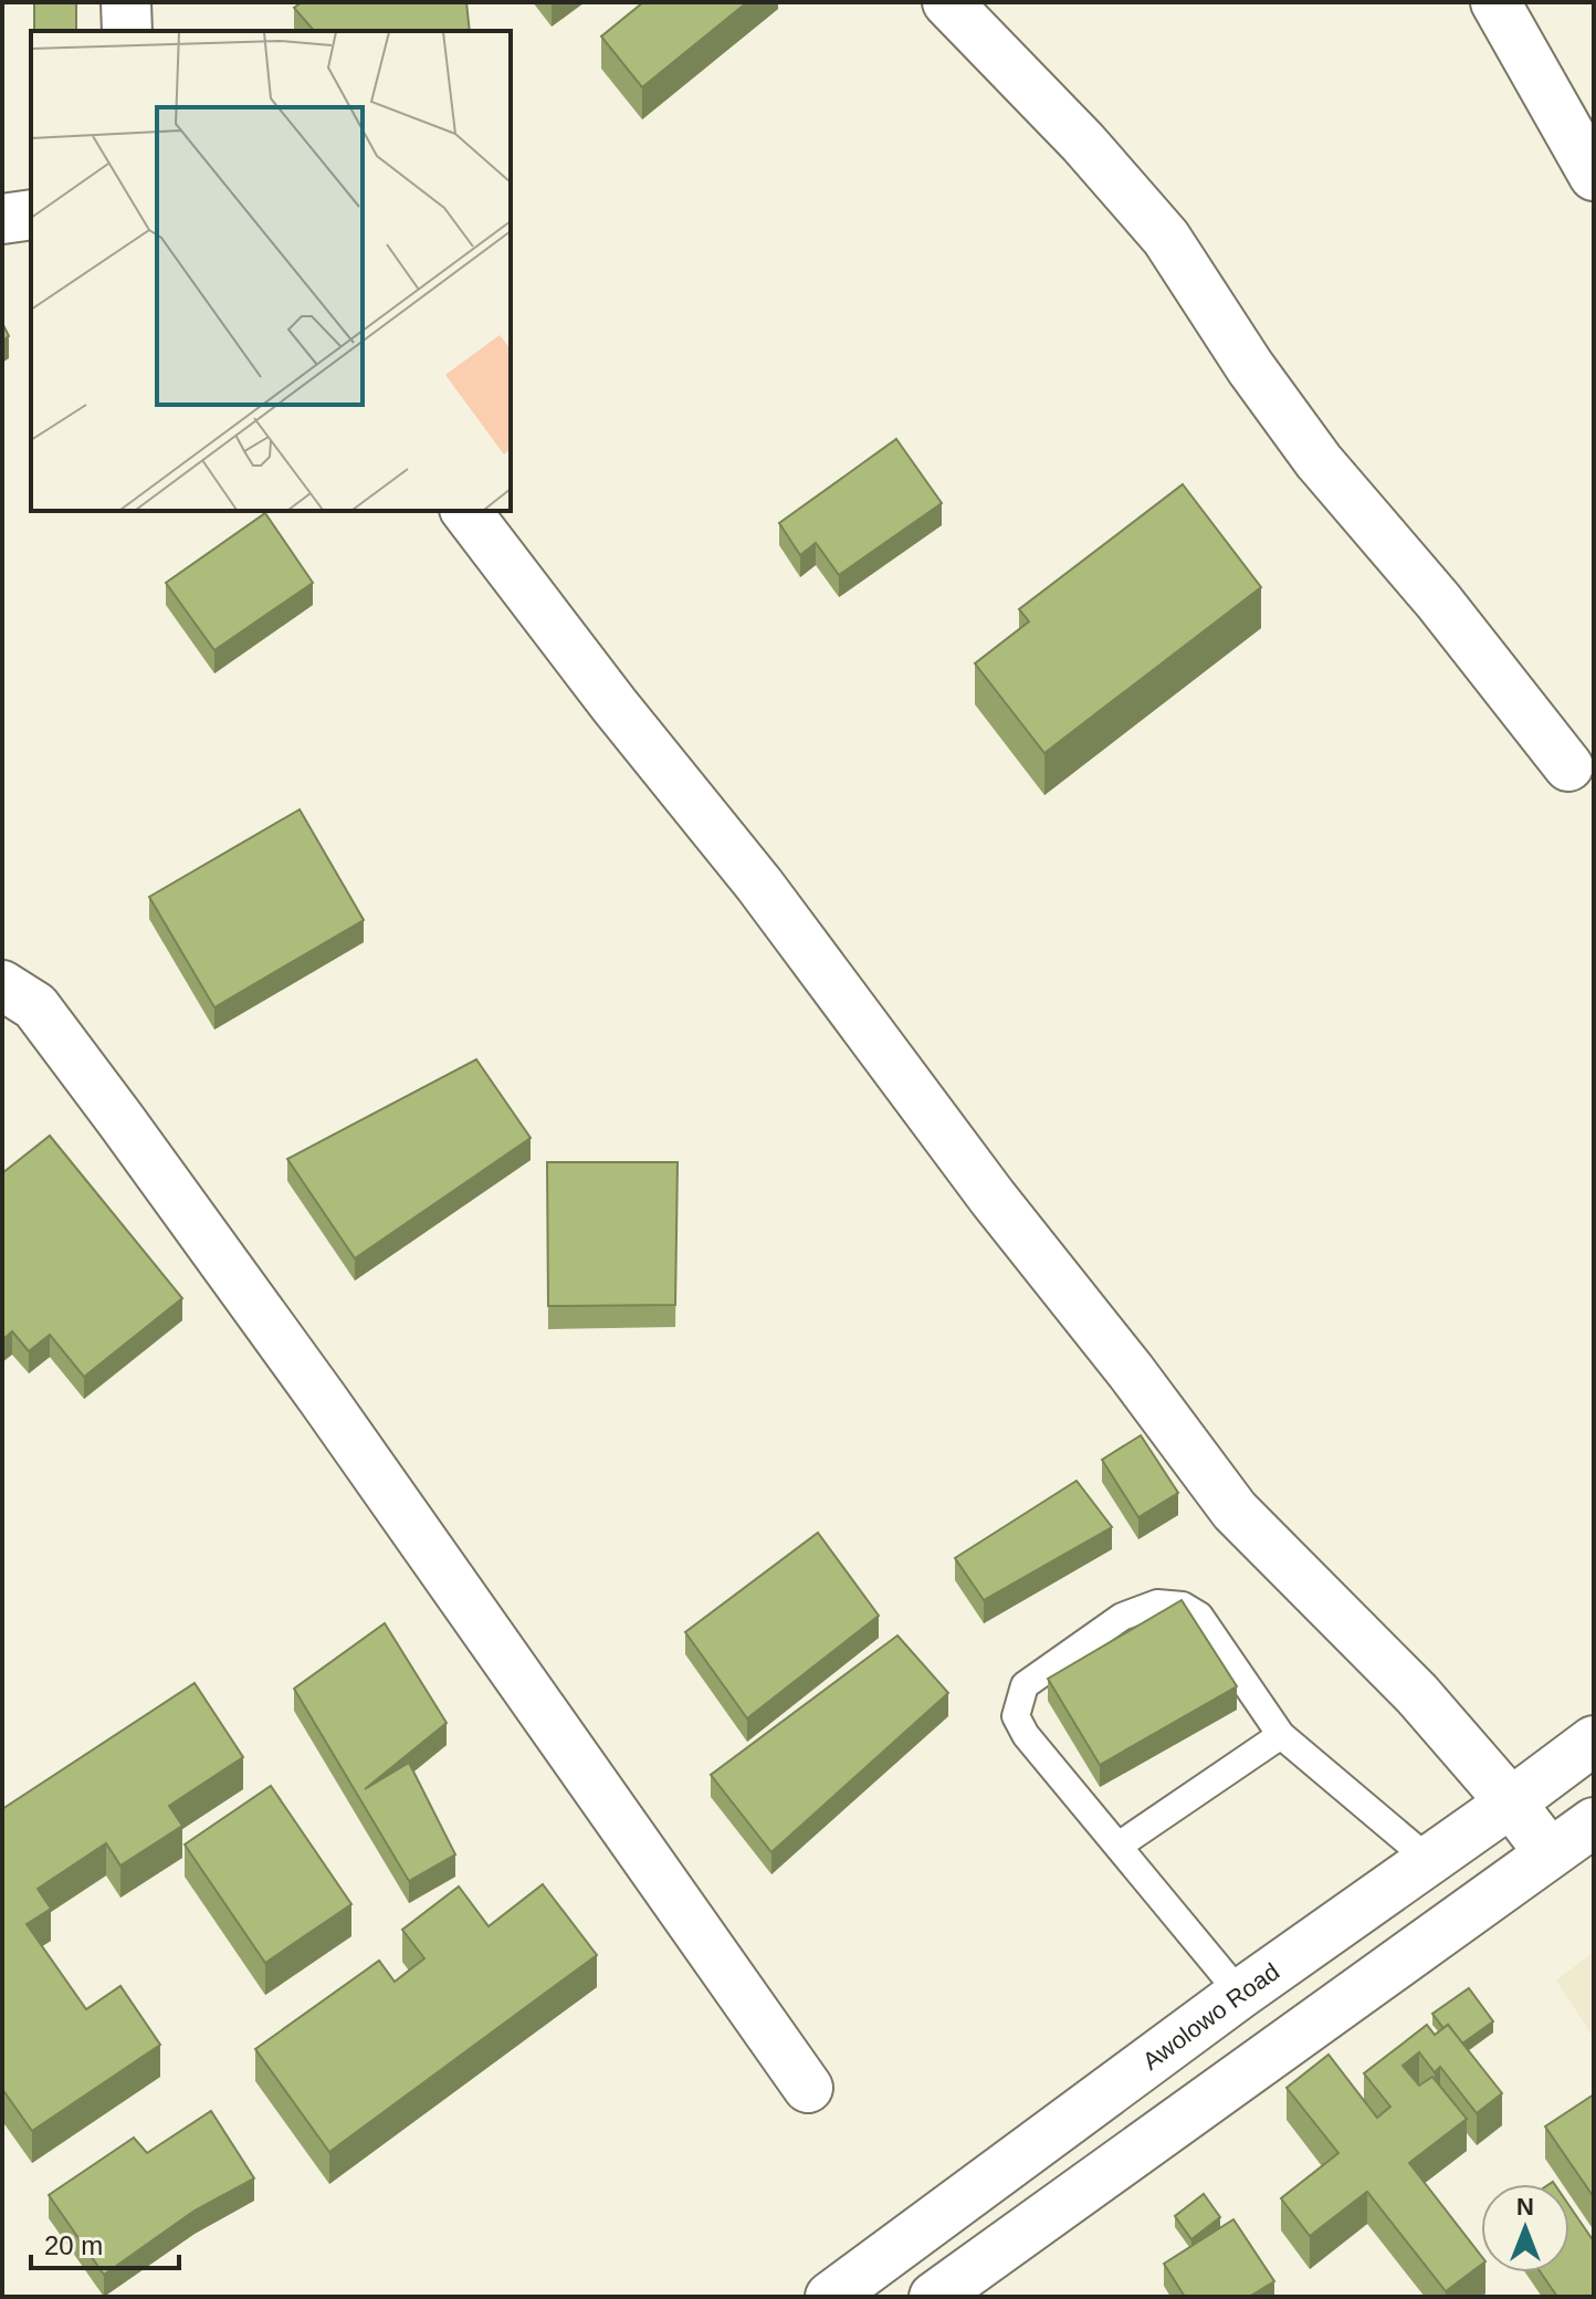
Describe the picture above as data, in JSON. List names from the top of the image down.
{
  "streets": {
    "street": ["Awolowo Road"]
  },
  "scale_bar": "20 m",
  "north": "top"
}
